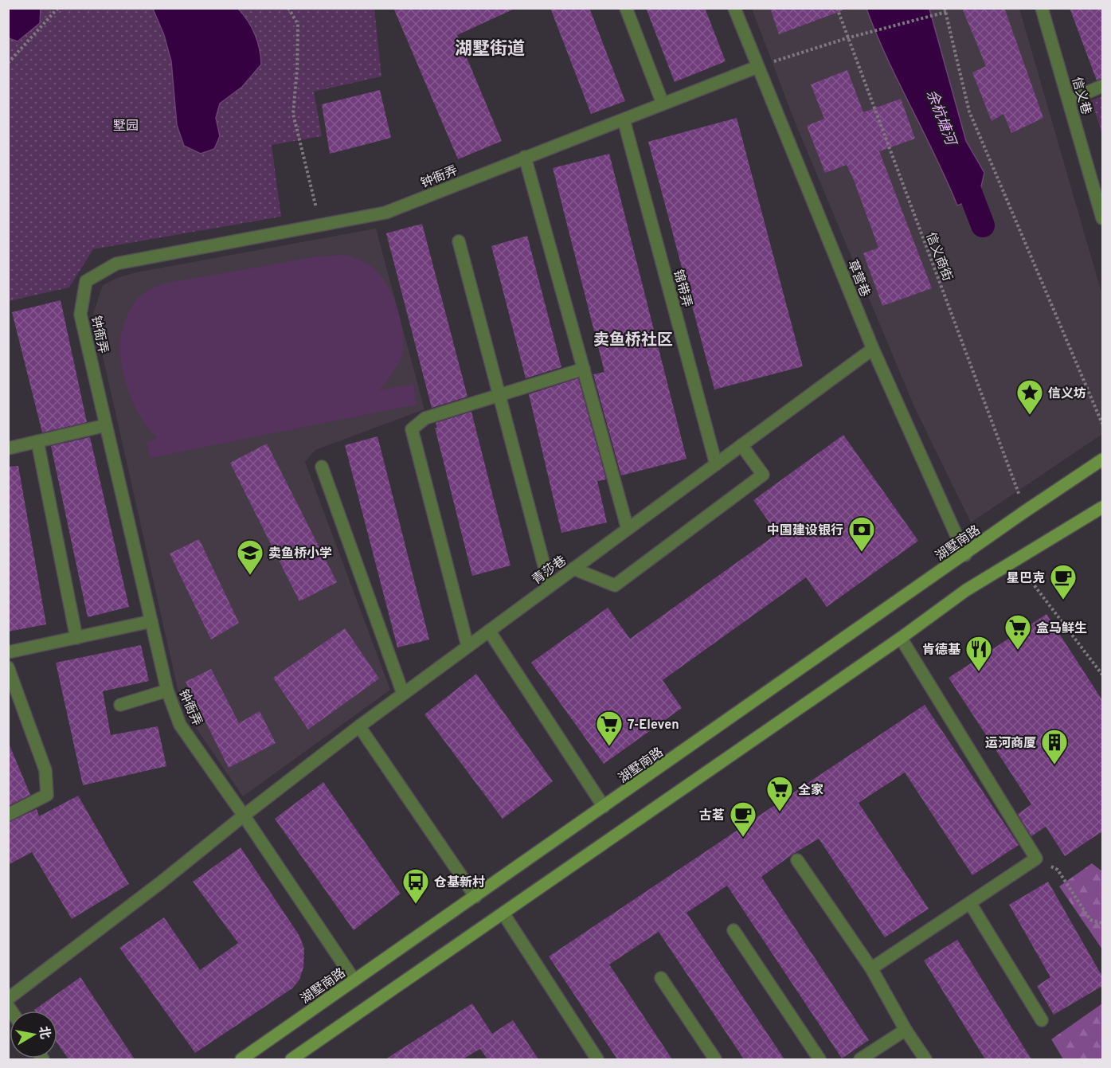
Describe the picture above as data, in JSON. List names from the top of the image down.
{
  "streets": {
    "main road": ["湖墅南路"],
    "street": [
      "信义巷",
      "钟衙弄",
      "草营巷",
      "锦带弄",
      "青莎巷"
    ],
    "path": ["信义商街"]
  },
  "crossings": [
    ["钟衙弄", "草营巷"],
    ["钟衙弄", "锦带弄"],
    ["钟衙弄", "湖墅南路"],
    ["钟衙弄", "青莎巷"],
    ["信义商街", "湖墅南路"],
    ["草营巷", "湖墅南路"],
    ["草营巷", "青莎巷"],
    ["锦带弄", "青莎巷"]
  ],
  "districts": ["湖墅街道", "卖鱼桥社区"],
  "water": ["余杭塘河"],
  "parks": ["墅园"],
  "places": {
    "place": ["信义坊"],
    "bank": ["中国建设银行"],
    "school or university": ["卖鱼桥小学"],
    "cafe": ["星巴克", "古茗"],
    "supermarket": ["盒马鲜生", "7-Eleven", "全家"],
    "restaurant": ["肯德基"],
    "building": ["运河商厦"],
    "bus stop": ["仓基新村"]
  },
  "north": "right"
}
